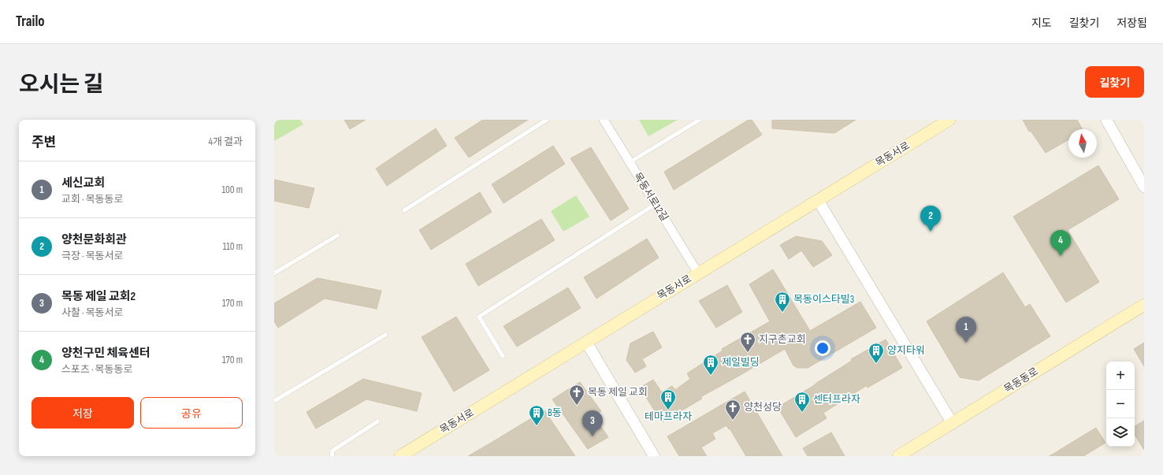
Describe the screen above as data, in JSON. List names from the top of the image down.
{
  "streets": {
    "main road": ["목동서로", "목동동로"],
    "street": ["목동서로12길"]
  },
  "crossings": [
    ["목동서로", "목동서로12길"]
  ],
  "places": {
    "building": [
      "목동이스타빌3",
      "양지타워",
      "제일빌딩",
      "테마프라자",
      "센터프라자",
      "B동"
    ],
    "church": ["지구촌교회", "목동 제일 교회", "양천성당"]
  },
  "north": "top",
  "page": {
    "header": "Trailo",
    "nav": ["지도", "길찾기", "저장됨"],
    "title": "오시는 길",
    "buttons": [
      "길찾기",
      ["저장", "공유"]
    ],
    "heading": ["주변", "4개 결과"],
    "list": [
      {
        "mark": "1",
        "name": "세신교회",
        "note": "교회 · 목동동로",
        "value": "100 m"
      },
      {
        "mark": "2",
        "name": "양천문화회관",
        "note": "극장 · 목동서로",
        "value": "110 m"
      },
      {
        "mark": "3",
        "name": "목동 제일 교회2",
        "note": "사찰 · 목동서로",
        "value": "170 m"
      },
      {
        "mark": "4",
        "name": "양천구민 체육센터",
        "note": "스포츠 · 목동동로",
        "value": "170 m"
      }
    ],
    "pins": [
      "2",
      "4",
      "1",
      "3"
    ],
    "map_buttons": ["+", "−"]
  }
}
